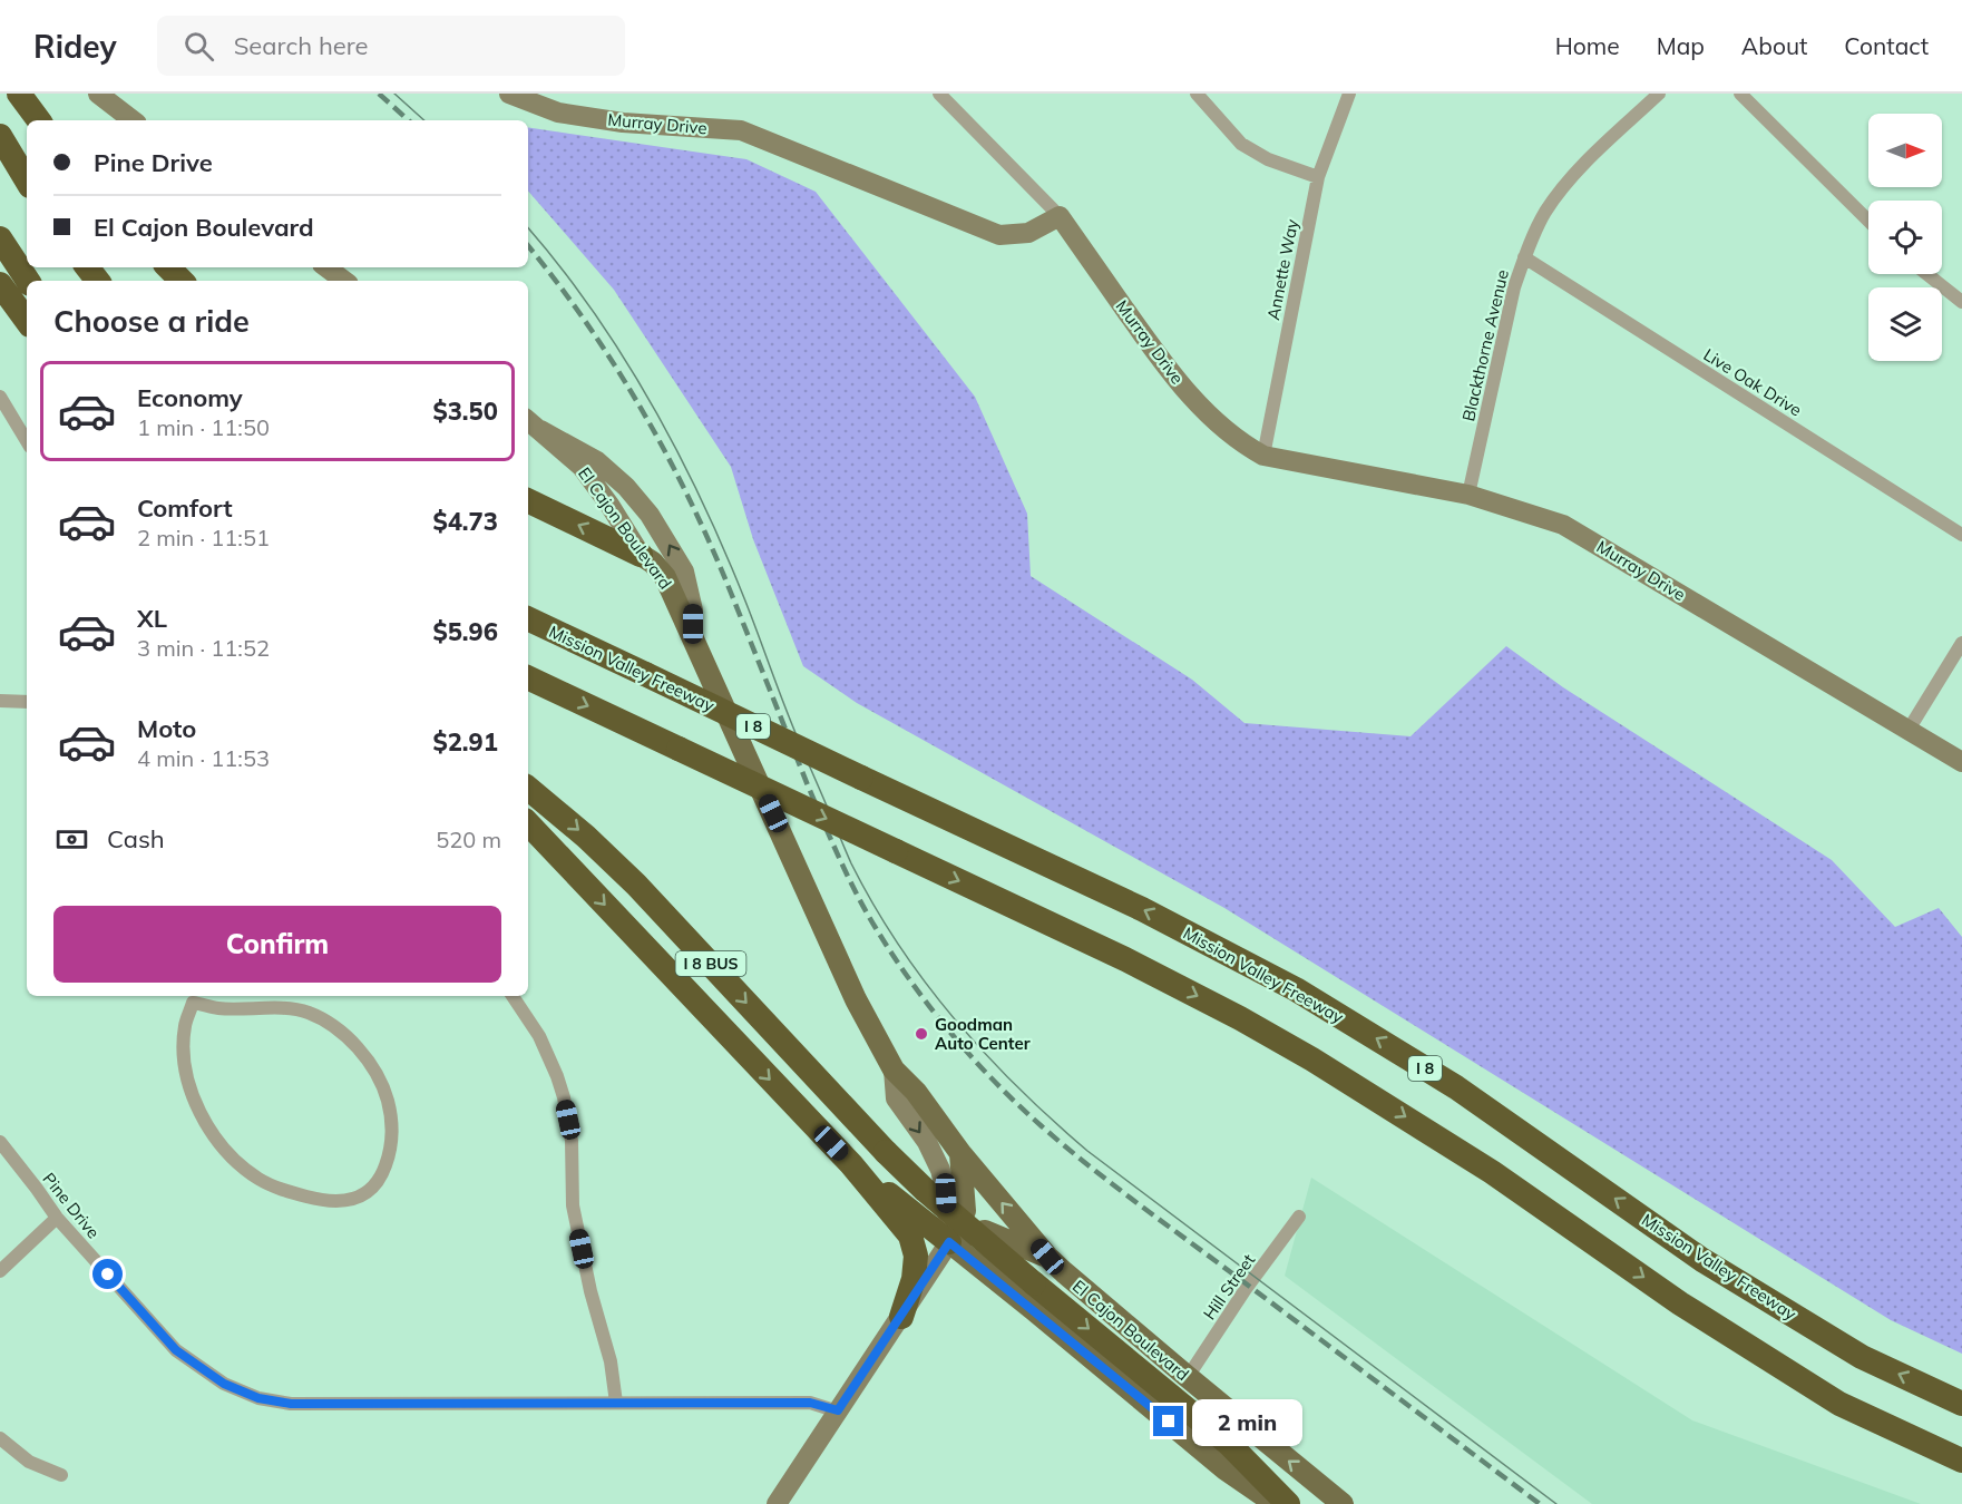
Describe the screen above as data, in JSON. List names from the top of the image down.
{
  "streets": {
    "highway": ["Mission Valley Freeway", "I 8", "I 8 BUS"],
    "main road": ["El Cajon Boulevard"],
    "street": [
      "Murray Drive",
      "Annette Way",
      "Blackthorne Avenue",
      "Live Oak Drive",
      "Pine Drive",
      "Hill Street"
    ]
  },
  "crossings": [
    ["Murray Drive", "Annette Way"],
    ["Murray Drive", "Blackthorne Avenue"],
    ["Blackthorne Avenue", "Live Oak Drive"],
    ["El Cajon Boulevard", "Hill Street"]
  ],
  "places": ["Goodman Auto Center"],
  "north": "right",
  "page": {
    "header": "Ridey",
    "search": "Search here",
    "nav": [
      "Home",
      "Map",
      "About",
      "Contact"
    ],
    "banner": ["Pine Drive", "El Cajon Boulevard"],
    "heading": "Choose a ride",
    "list": [
      {
        "name": "Economy",
        "note": "1 min · 11:50",
        "value": "$3.50"
      },
      {
        "name": "Comfort",
        "note": "2 min · 11:51",
        "value": "$4.73"
      },
      {
        "name": "XL",
        "note": "3 min · 11:52",
        "value": "$5.96"
      },
      {
        "name": "Moto",
        "note": "4 min · 11:53",
        "value": "$2.91"
      }
    ],
    "pay": ["Cash", "520 m"],
    "buttons": "Confirm",
    "bubble": "2 min"
  }
}
